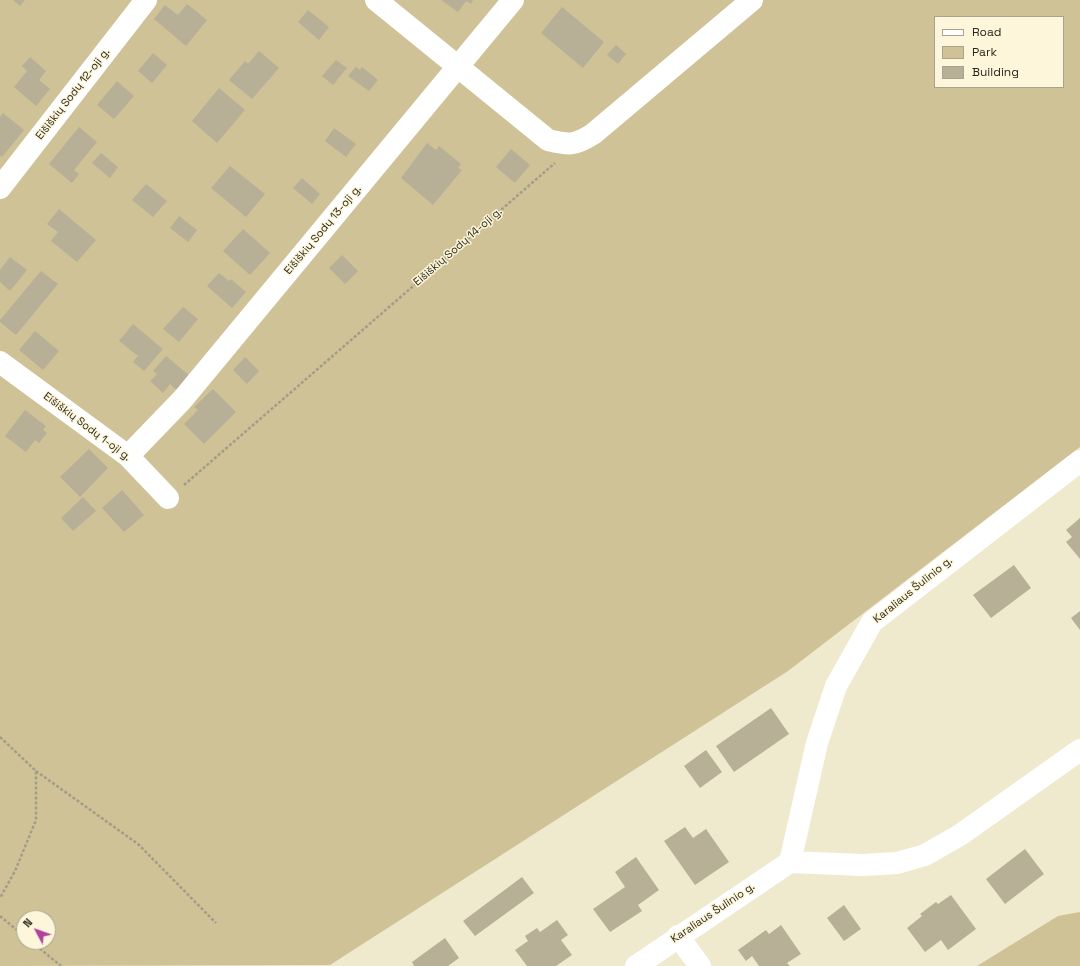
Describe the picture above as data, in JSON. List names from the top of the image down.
{
  "streets": {
    "street": [
      "Eišiškių Sodų 12-oji g.",
      "Eišiškių Sodų 13-oji g.",
      "Eišiškių Sodų 1-oji g.",
      "Karaliaus Šulinio g."
    ],
    "path": ["Eišiškių Sodų 14-oji g."]
  },
  "crossings": [
    ["Eišiškių Sodų 13-oji g.", "Eišiškių Sodų 1-oji g."],
    ["Eišiškių Sodų 14-oji g.", "Eišiškių Sodų 1-oji g."]
  ],
  "legend": ["Road", "Park", "Building"],
  "north": "top left"
}
